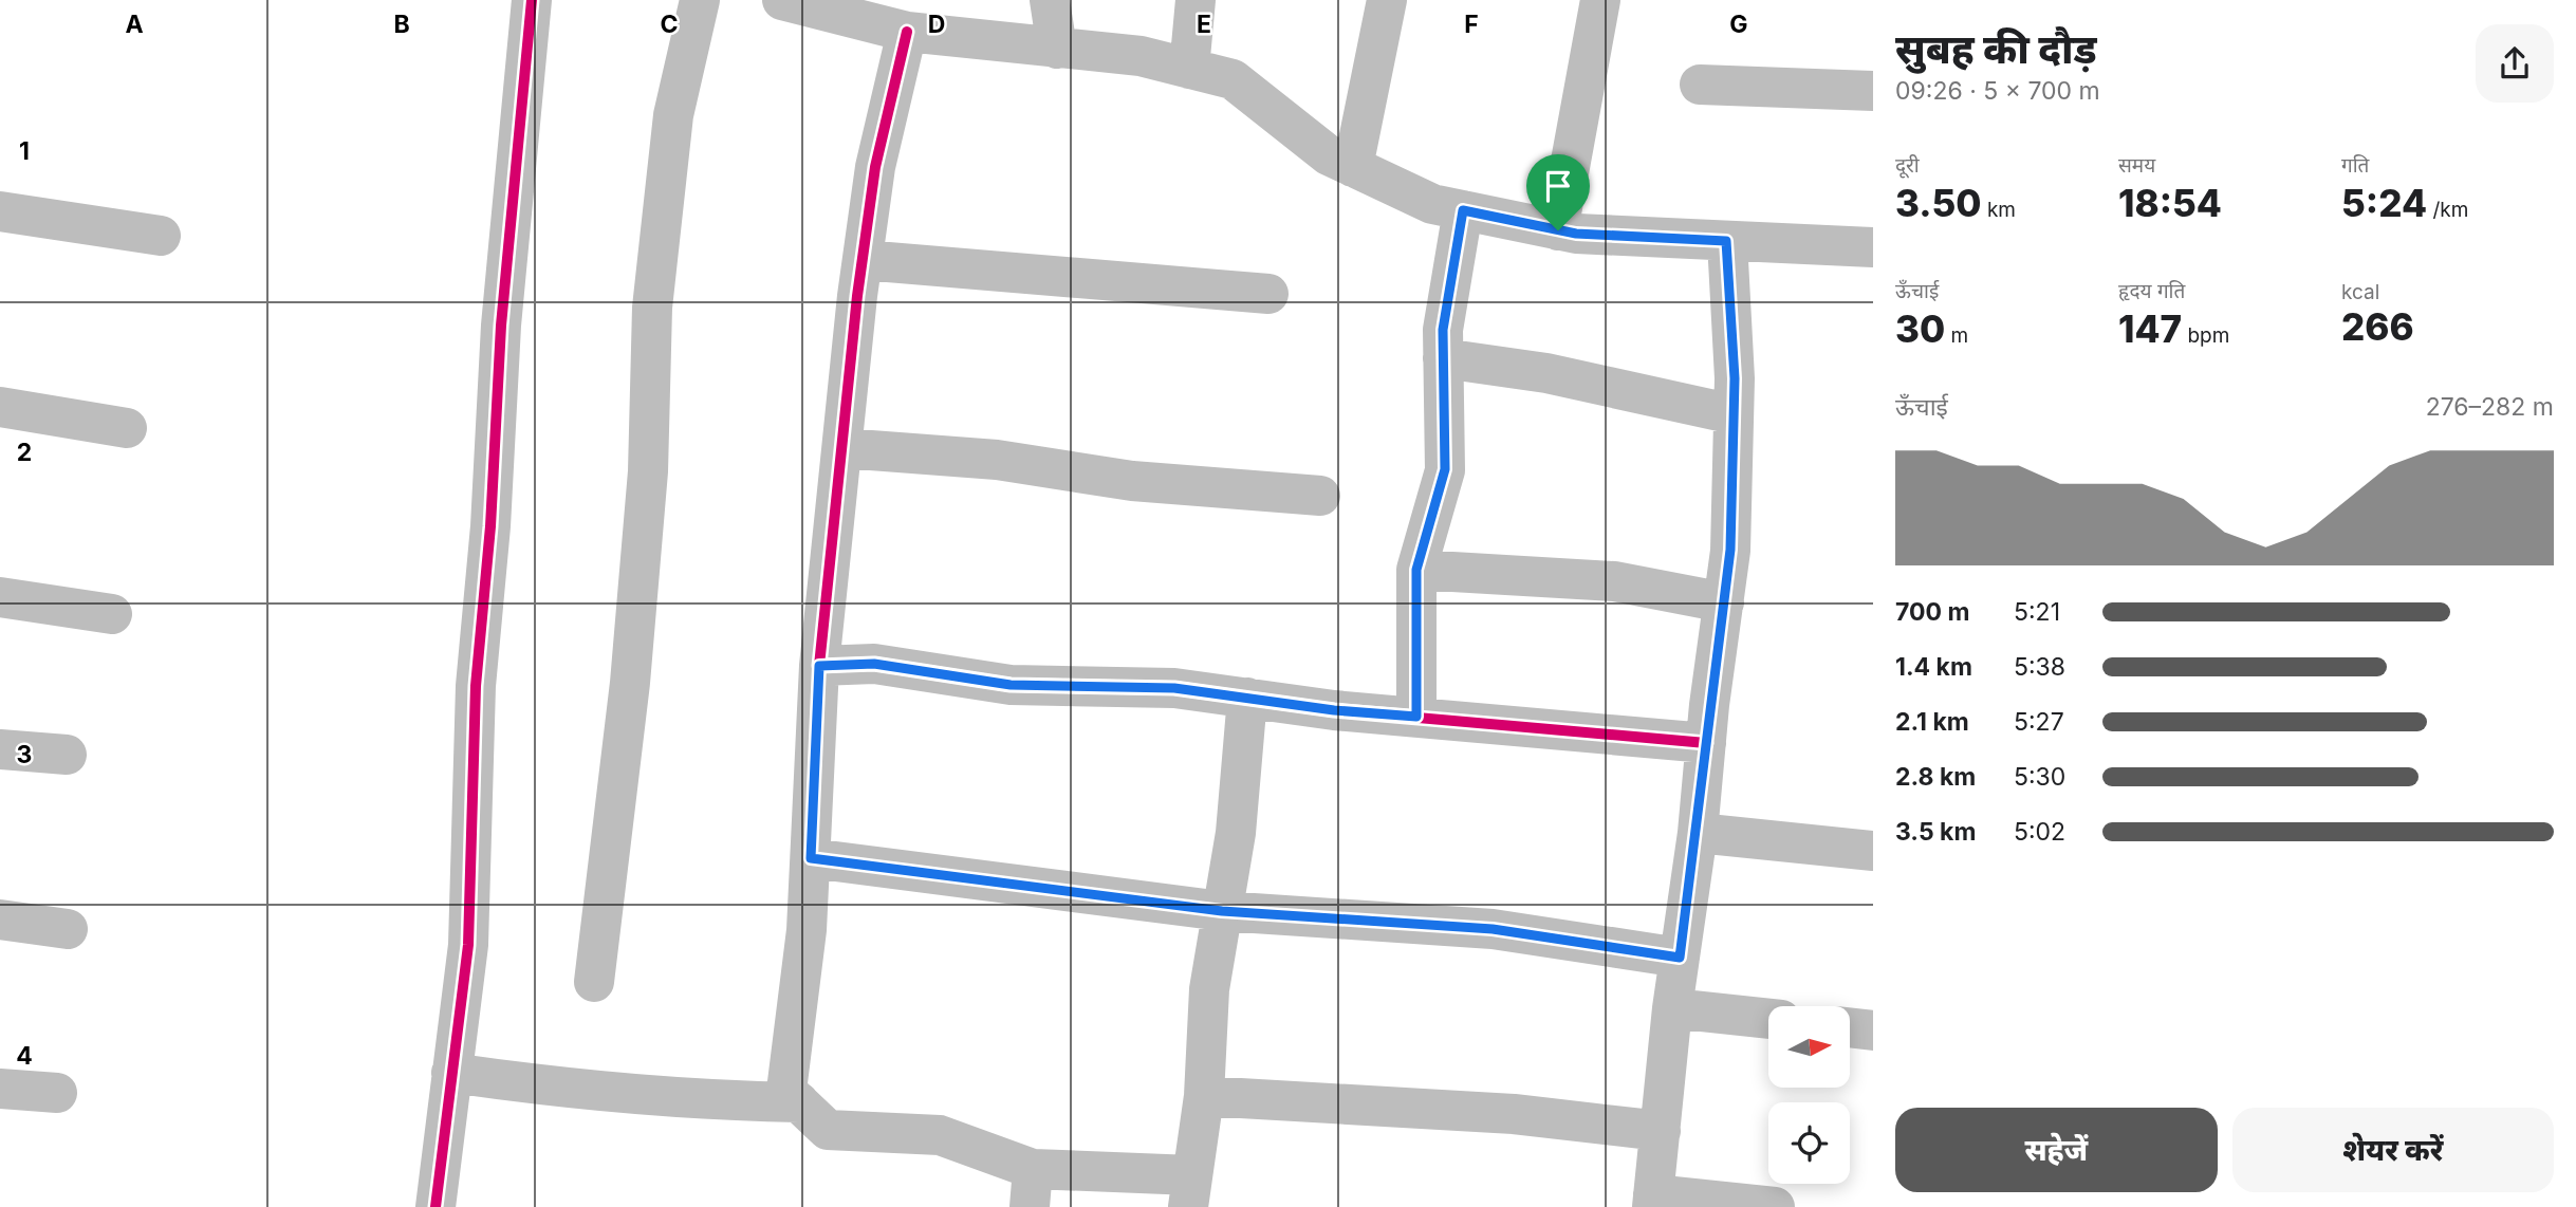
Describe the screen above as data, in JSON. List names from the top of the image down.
{
  "north": "right",
  "page": {
    "heading": ["सुबह की दौड़", "09:26 · 5 × 700 m"],
    "stats": [
      ["दूरी", "3.50 km"],
      ["समय", "18:54"],
      ["गति", "5:24 /km"],
      ["ऊँचाई", "30 m"],
      ["हृदय गति", "147 bpm"],
      ["kcal", "266"]
    ],
    "chart": ["ऊँचाई", "276–282 m"],
    "list": [
      {
        "name": "700 m",
        "note": "5:21"
      },
      {
        "name": "1.4 km",
        "note": "5:38"
      },
      {
        "name": "2.1 km",
        "note": "5:27"
      },
      {
        "name": "2.8 km",
        "note": "5:30"
      },
      {
        "name": "3.5 km",
        "note": "5:02"
      }
    ],
    "buttons": ["सहेजें", "शेयर करें"]
  },
  "grid": {
    "columns": [
      "A",
      "B",
      "C",
      "D",
      "E",
      "F",
      "G"
    ],
    "rows": [
      "1",
      "2",
      "3",
      "4"
    ]
  }
}
